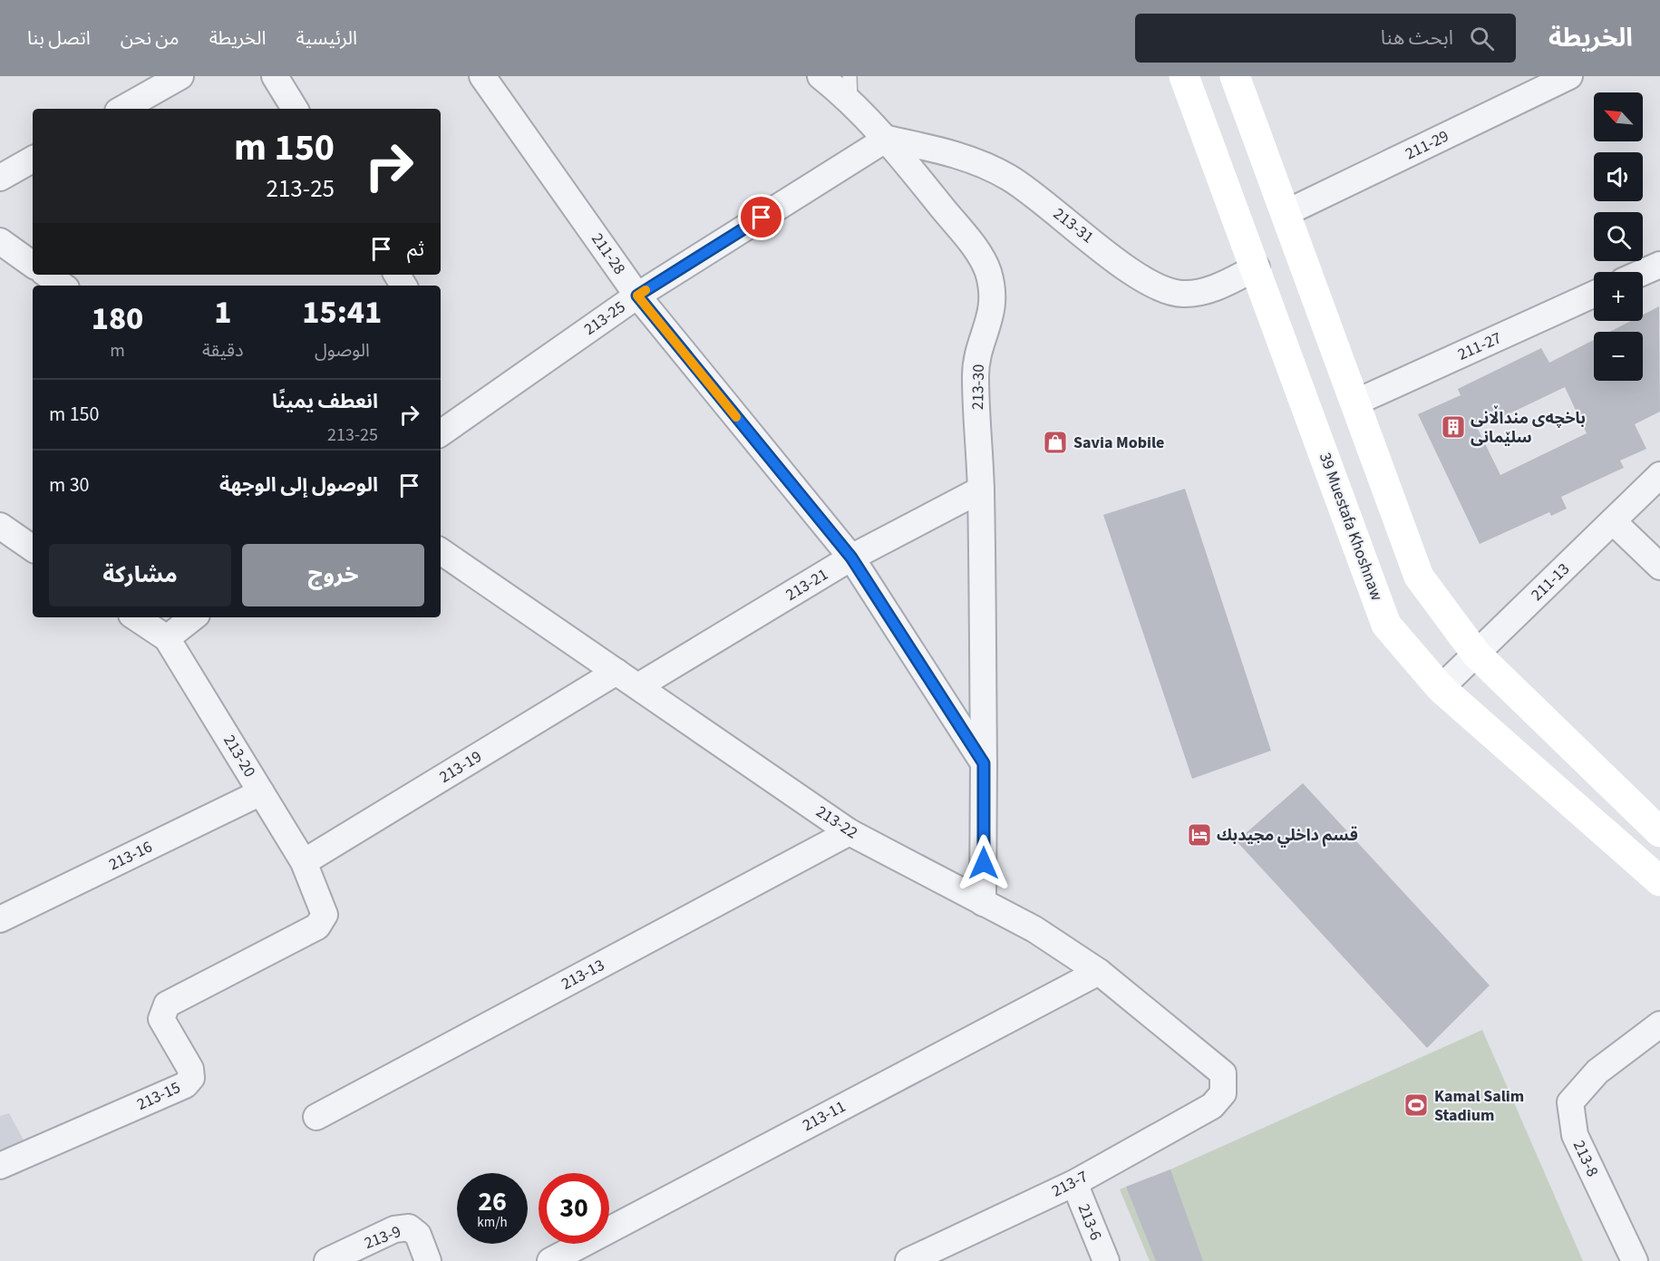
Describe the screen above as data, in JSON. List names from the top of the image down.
{
  "streets": {
    "main road": ["39 Muestafa Khoshnaw"],
    "street": [
      "211-29",
      "213-31",
      "211-28",
      "213-25",
      "211-27",
      "213-30",
      "211-13",
      "213-21",
      "213-20",
      "213-19",
      "213-22",
      "213-16",
      "213-13",
      "213-15",
      "213-11",
      "213-8",
      "213-7",
      "213-6",
      "213-9"
    ]
  },
  "crossings": [
    ["213-31", "213-25"],
    ["213-31", "213-30"],
    ["213-31", "39 Muestafa Khoshnaw"],
    ["211-28", "213-25"],
    ["211-28", "213-30"],
    ["211-28", "213-21"],
    ["213-25", "213-30"],
    ["213-30", "213-21"],
    ["39 Muestafa Khoshnaw", "211-13"],
    ["213-21", "213-22"],
    ["213-20", "213-19"],
    ["213-20", "213-16"],
    ["213-20", "213-15"],
    ["213-19", "213-22"],
    ["213-22", "213-13"],
    ["213-22", "213-11"],
    ["213-22", "213-7"],
    ["213-7", "213-6"]
  ],
  "places": {
    "building": ["باخچەی منداڵانی سلێمانی"],
    "shop": ["Savia Mobile"],
    "hotel": ["قسم داخلي مجيدبك"],
    "sports": ["Kamal Salim Stadium"]
  },
  "north": "top left",
  "page": {
    "header": "الخريطة",
    "search": "ابحث هنا",
    "nav": [
      "الرئيسية",
      "الخريطة",
      "من نحن",
      "اتصل بنا"
    ],
    "map_buttons": ["+", "−"],
    "turn": ["150 m", "213-25"],
    "then": "ثم",
    "eta": [
      "15:41",
      "الوصول",
      "1",
      "دقيقة",
      "180",
      "m"
    ],
    "list": [
      {
        "name": "انعطف يمينًا",
        "note": "213-25",
        "value": "150 m"
      },
      {
        "name": "الوصول إلى الوجهة",
        "value": "30 m"
      }
    ],
    "buttons": ["خروج", "مشاركة"],
    "speed": "26 km/h",
    "limit": "30"
  }
}
